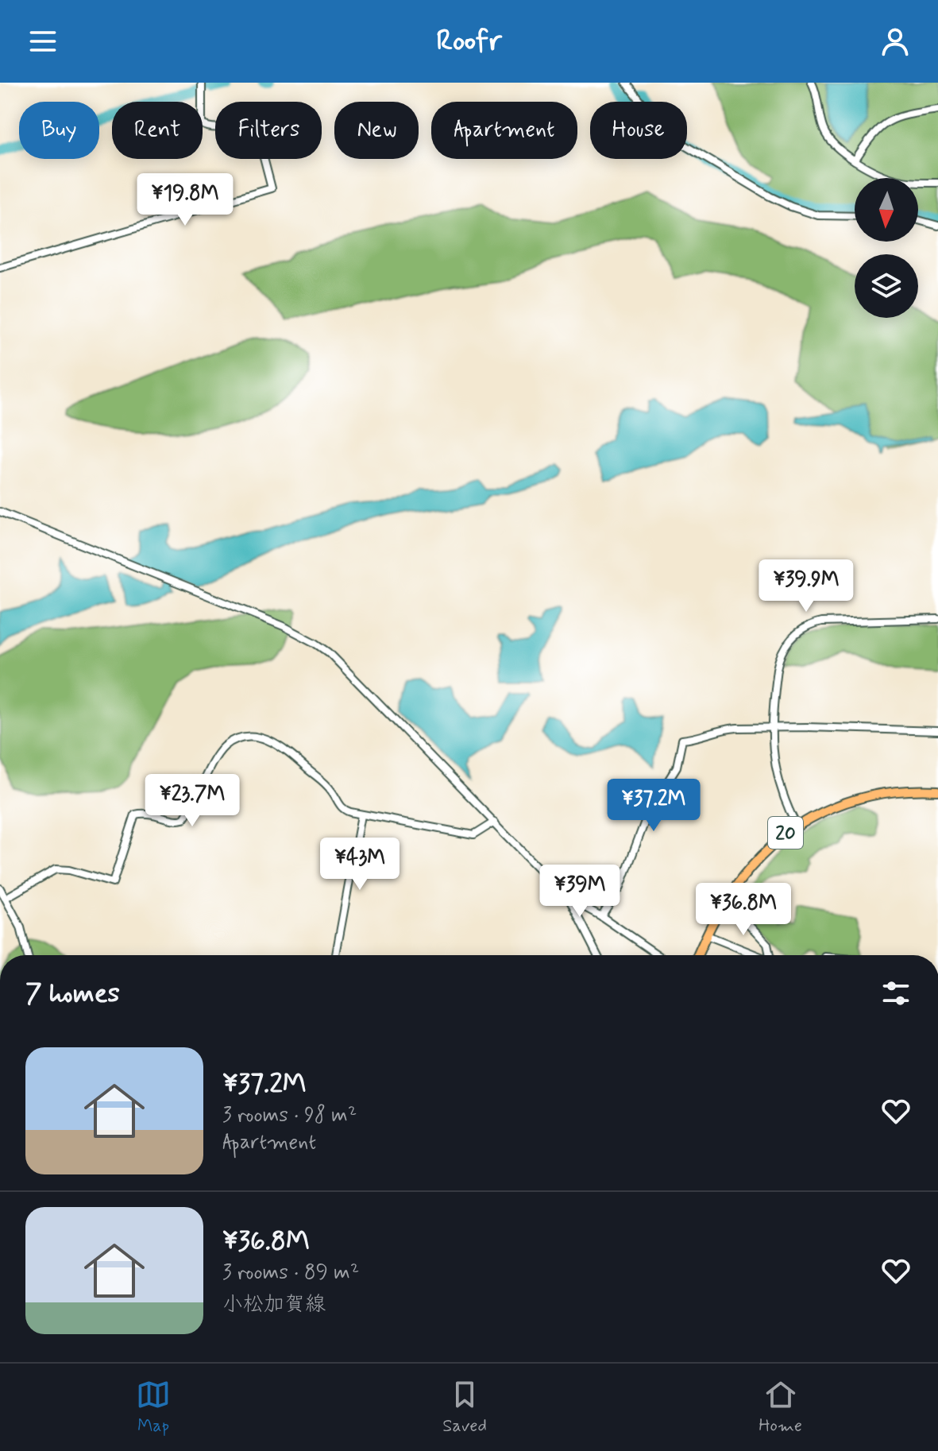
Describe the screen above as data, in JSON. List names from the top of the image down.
{
  "streets": {
    "main road": ["20"]
  },
  "north": "bottom",
  "page": {
    "header": "Roofr",
    "chip": [
      "Buy",
      "Rent",
      "Filters",
      "New",
      "Apartment",
      "House"
    ],
    "price": [
      "¥19.8M",
      "¥39.9M",
      "¥23.7M",
      "¥37.2M",
      "¥43M",
      "¥39M",
      "¥36.8M"
    ],
    "heading": "7 homes",
    "list": [
      {
        "name": "¥37.2M",
        "note": "3 rooms · 98 m² · Apartment"
      },
      {
        "name": "¥36.8M",
        "note": "3 rooms · 89 m² · 小松加賀線"
      }
    ],
    "tabs": ["Map", "Saved", "Home"]
  }
}
